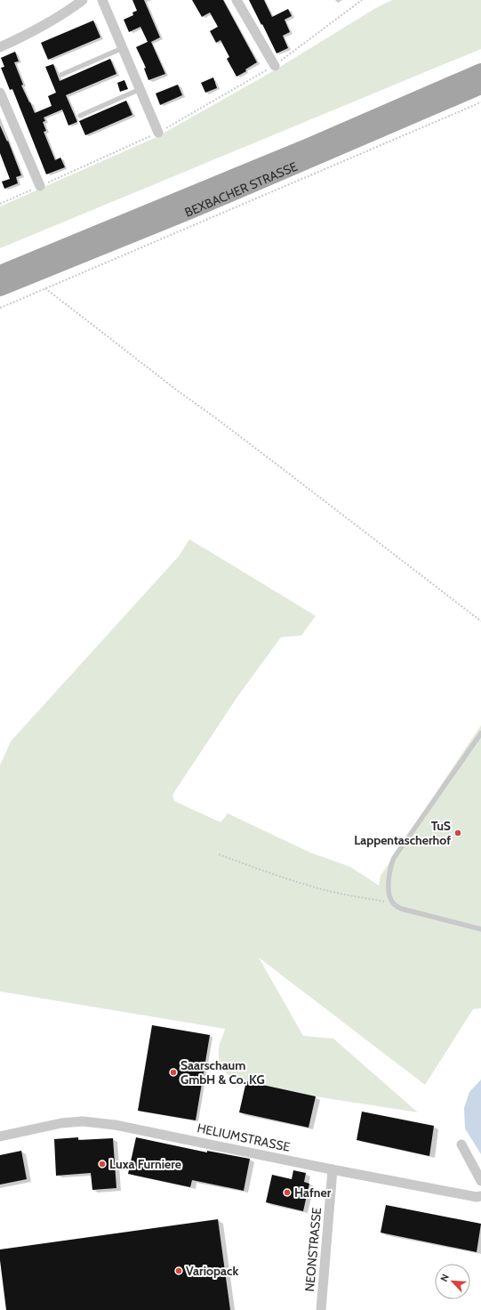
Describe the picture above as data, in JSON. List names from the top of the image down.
{
  "streets": {
    "main road": ["BEXBACHER STRASSE"],
    "street": ["HELIUMSTRASSE", "NEONSTRASSE"]
  },
  "crossings": [
    ["HELIUMSTRASSE", "NEONSTRASSE"]
  ],
  "places": [
    "TuS Lappentascherhof",
    "Saarschaum GmbH & Co. KG",
    "Luxa Furniere",
    "Hafner",
    "Variopack"
  ],
  "north": "top left"
}
